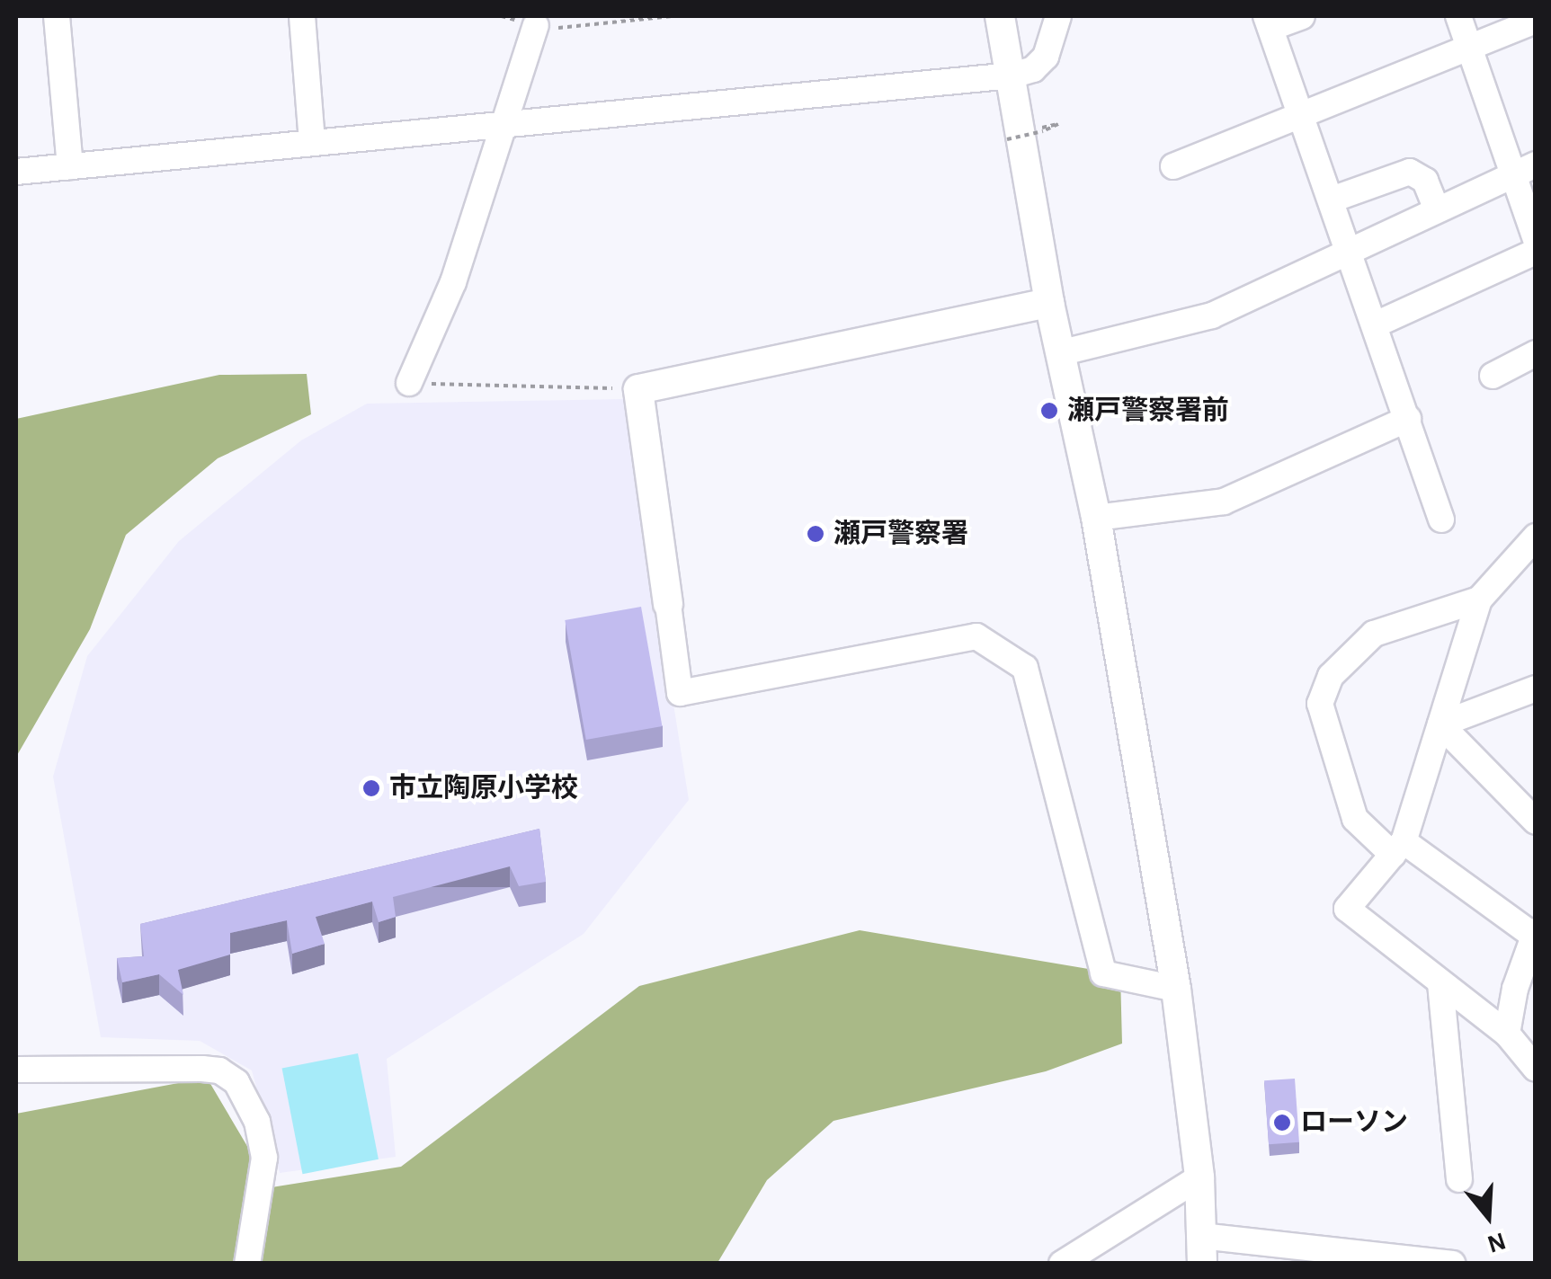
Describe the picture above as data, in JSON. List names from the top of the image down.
{
  "places": [
    "瀬戸警察署前",
    "瀬戸警察署",
    "市立陶原小学校",
    "ローソン"
  ],
  "north": "bottom"
}
